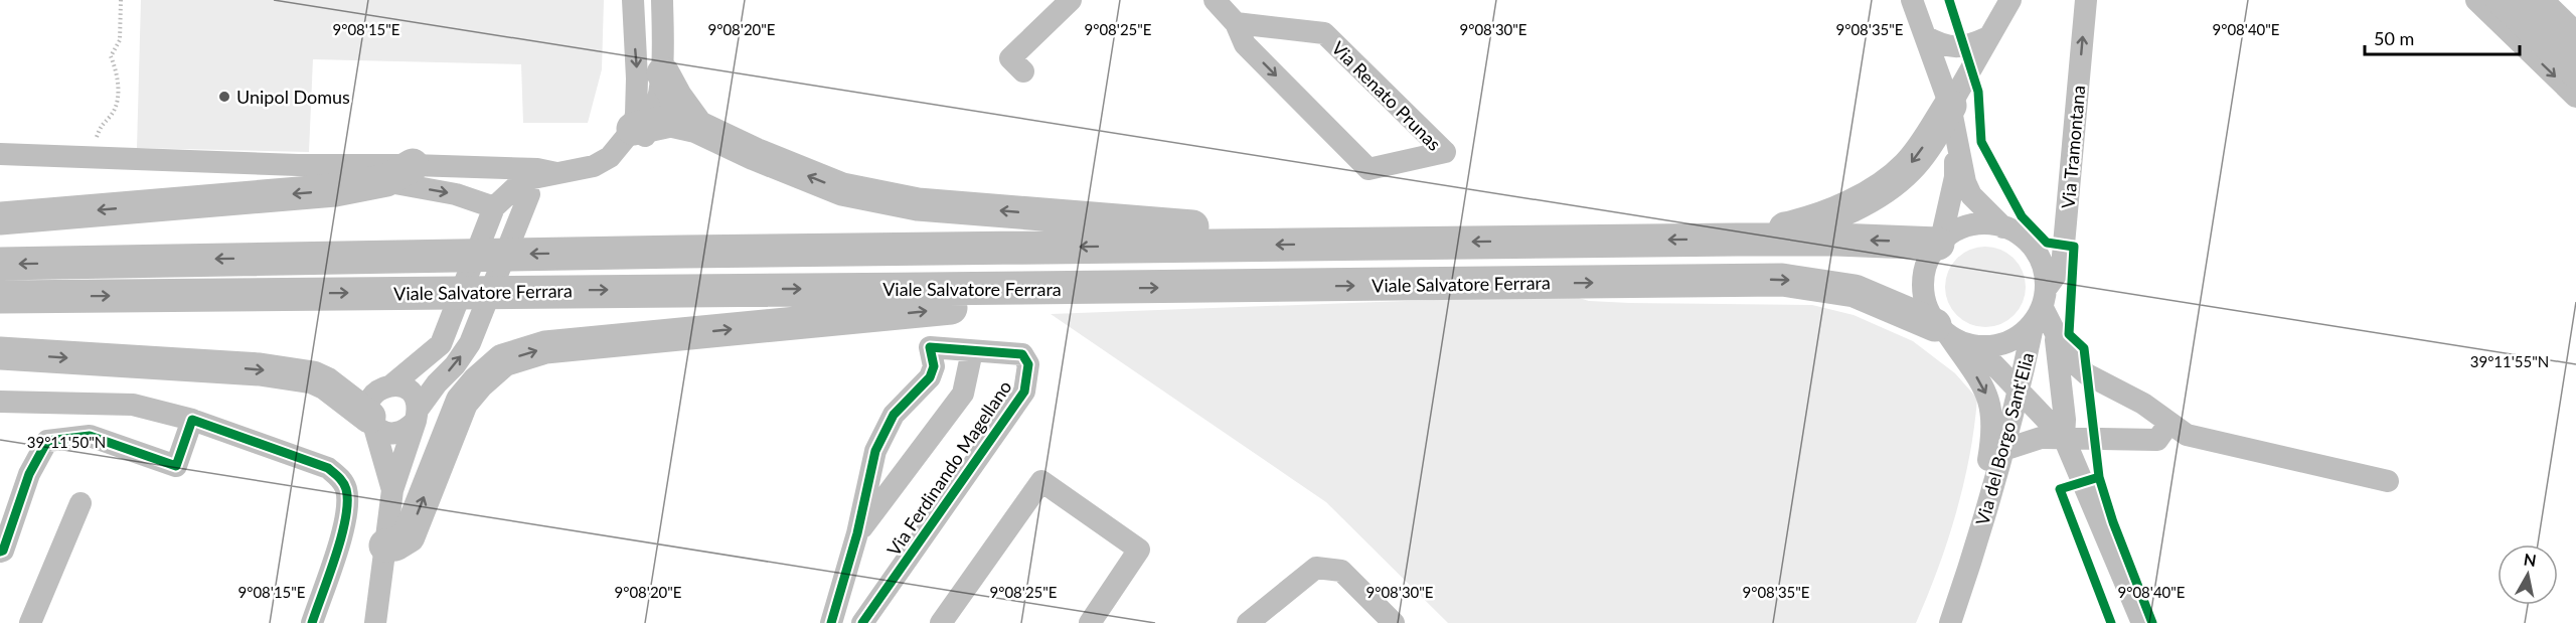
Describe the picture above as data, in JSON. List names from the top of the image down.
{
  "streets": {
    "highway": ["Viale Salvatore Ferrara"],
    "street": [
      "Via Renato Prunas",
      "Via Tramontana",
      "Via del Borgo Sant'Elia",
      "Via Ferdinando Magellano"
    ]
  },
  "crossings": [
    ["Via Tramontana", "Viale Salvatore Ferrara"],
    ["Via Tramontana", "Via del Borgo Sant'Elia"],
    ["Viale Salvatore Ferrara", "Via del Borgo Sant'Elia"]
  ],
  "places": ["Unipol Domus"],
  "scale_bar": "50 m",
  "north": "top",
  "coordinates": [
    "9°08'15\"E",
    "9°08'20\"E",
    "9°08'25\"E",
    "9°08'30\"E",
    "9°08'35\"E",
    "9°08'40\"E",
    "39°11'55\"N",
    "39°11'50\"N"
  ]
}
